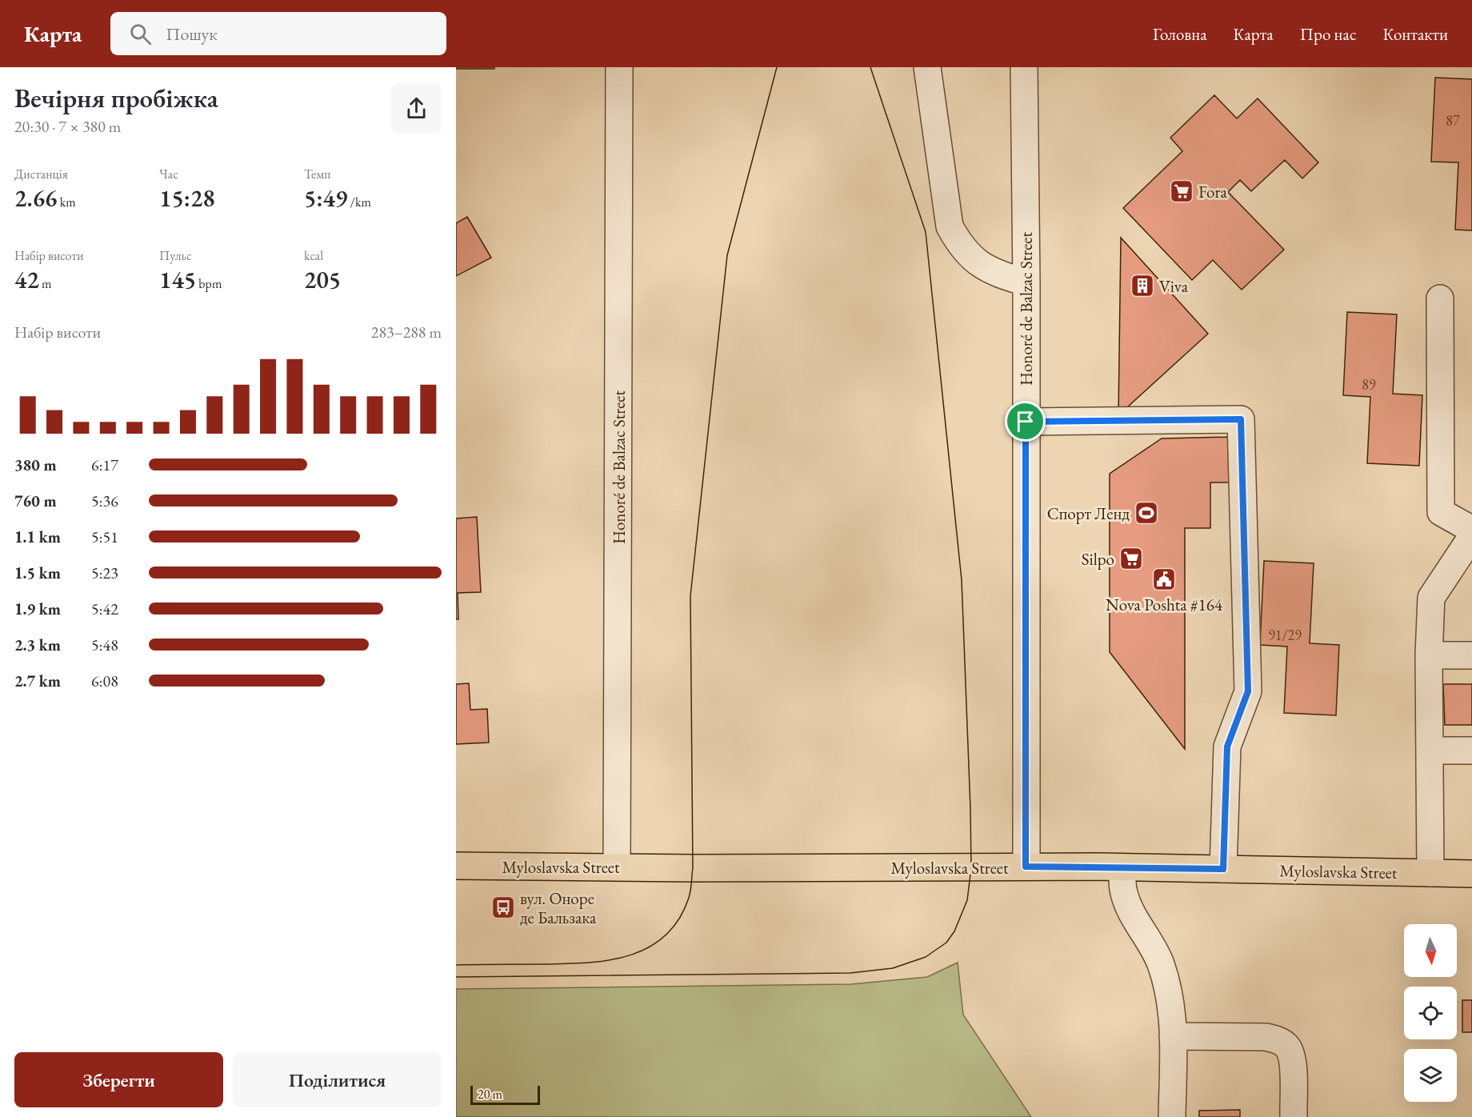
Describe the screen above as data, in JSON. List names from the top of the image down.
{
  "streets": {
    "main road": ["Myloslavska Street"],
    "street": ["Honoré de Balzac Street"]
  },
  "crossings": [
    ["Honoré de Balzac Street", "Myloslavska Street"]
  ],
  "places": {
    "supermarket": ["Fora", "Silpo"],
    "building": ["Viva"],
    "sports": ["Спорт Ленд"],
    "public building": ["Nova Poshta #164"],
    "bus stop": ["вул. Оноре де Бальзака"]
  },
  "house_numbers": ["87", "89", "91/29"],
  "scale_bar": "20 m",
  "north": "bottom",
  "page": {
    "header": "Карта",
    "search": "Пошук",
    "nav": [
      "Головна",
      "Карта",
      "Про нас",
      "Контакти"
    ],
    "heading": ["Вечірня пробіжка", "20:30 · 7 × 380 m"],
    "stats": [
      ["Дистанція", "2.66 km"],
      ["Час", "15:28"],
      ["Темп", "5:49 /km"],
      ["Набір висоти", "42 m"],
      ["Пульс", "145 bpm"],
      ["kcal", "205"]
    ],
    "chart": ["Набір висоти", "283–288 m"],
    "list": [
      {
        "name": "380 m",
        "note": "6:17"
      },
      {
        "name": "760 m",
        "note": "5:36"
      },
      {
        "name": "1.1 km",
        "note": "5:51"
      },
      {
        "name": "1.5 km",
        "note": "5:23"
      },
      {
        "name": "1.9 km",
        "note": "5:42"
      },
      {
        "name": "2.3 km",
        "note": "5:48"
      },
      {
        "name": "2.7 km",
        "note": "6:08"
      }
    ],
    "buttons": ["Зберегти", "Поділитися"],
    "scale": "20 m"
  }
}
